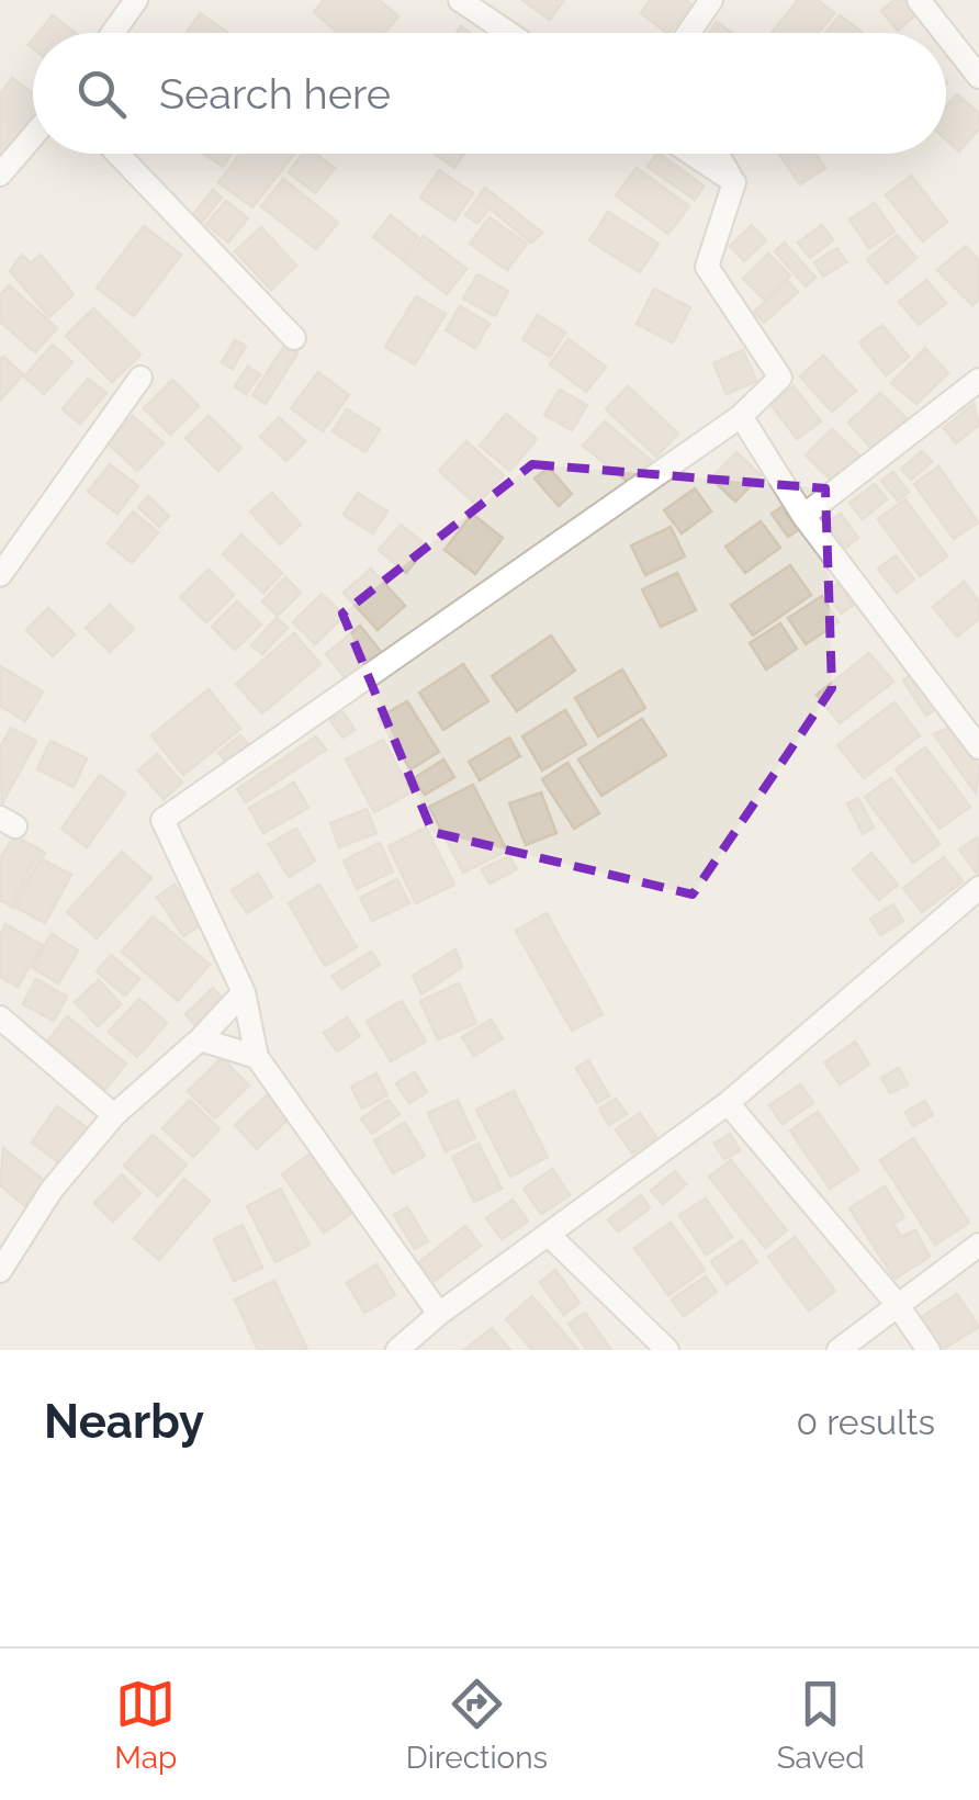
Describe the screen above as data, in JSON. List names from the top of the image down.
{
  "page": {
    "search": "Search here",
    "heading": ["Nearby", "0 results"],
    "nav": ["Map", "Directions", "Saved"]
  }
}
